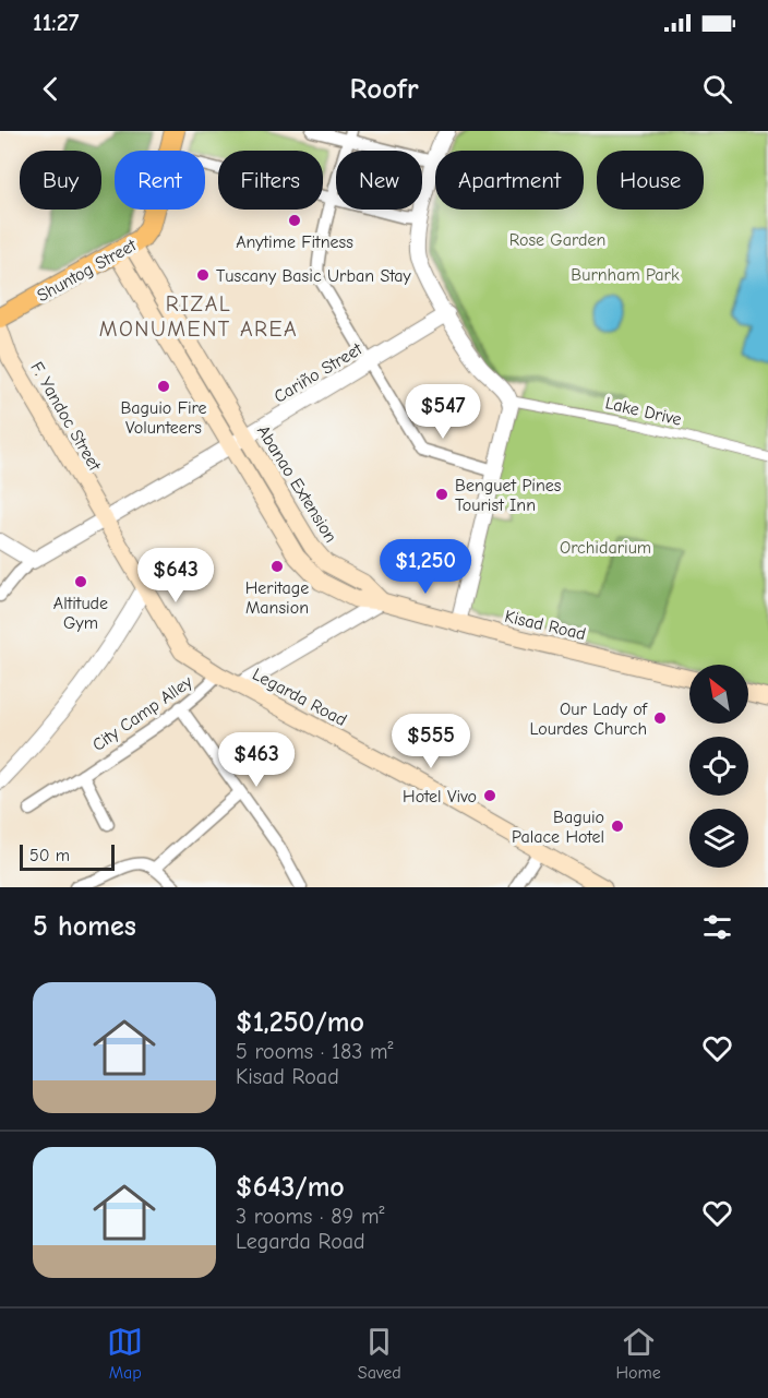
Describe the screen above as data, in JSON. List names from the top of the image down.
{
  "streets": {
    "highway": ["Shuntog Street"],
    "main road": [
      "F. Yandoc Street",
      "Abanao Extension",
      "Kisad Road",
      "Legarda Road"
    ],
    "street": ["Cariño Street", "Lake Drive", "City Camp Alley"]
  },
  "crossings": [
    ["Shuntog Street", "Abanao Extension"],
    ["Cariño Street", "F. Yandoc Street"],
    ["Cariño Street", "Abanao Extension"],
    ["Cariño Street", "Legarda Road"],
    ["F. Yandoc Street", "Legarda Road"],
    ["Abanao Extension", "Kisad Road"],
    ["Legarda Road", "City Camp Alley"]
  ],
  "districts": ["RIZAL MONUMENT AREA"],
  "parks": ["Rose Garden", "Burnham Park", "Orchidarium"],
  "places": [
    "Anytime Fitness",
    "Tuscany Basic Urban Stay",
    "Baguio Fire Volunteers",
    "Benguet Pines Tourist Inn",
    "Heritage Mansion",
    "Altitude Gym",
    "Our Lady of Lourdes Church",
    "Hotel Vivo",
    "Baguio Palace Hotel"
  ],
  "scale_bar": "50 m",
  "north": "top left",
  "page": {
    "status": "11:27",
    "header": "Roofr",
    "chip": [
      "Buy",
      "Rent",
      "Filters",
      "New",
      "Apartment",
      "House"
    ],
    "price": [
      "$547",
      "$1,250",
      "$643",
      "$555",
      "$463"
    ],
    "scale": "50 m",
    "heading": "5 homes",
    "list": [
      {
        "name": "$1,250/mo",
        "note": "5 rooms · 183 m² · Kisad Road"
      },
      {
        "name": "$643/mo",
        "note": "3 rooms · 89 m² · Legarda Road"
      }
    ],
    "tabs": ["Map", "Saved", "Home"]
  }
}
